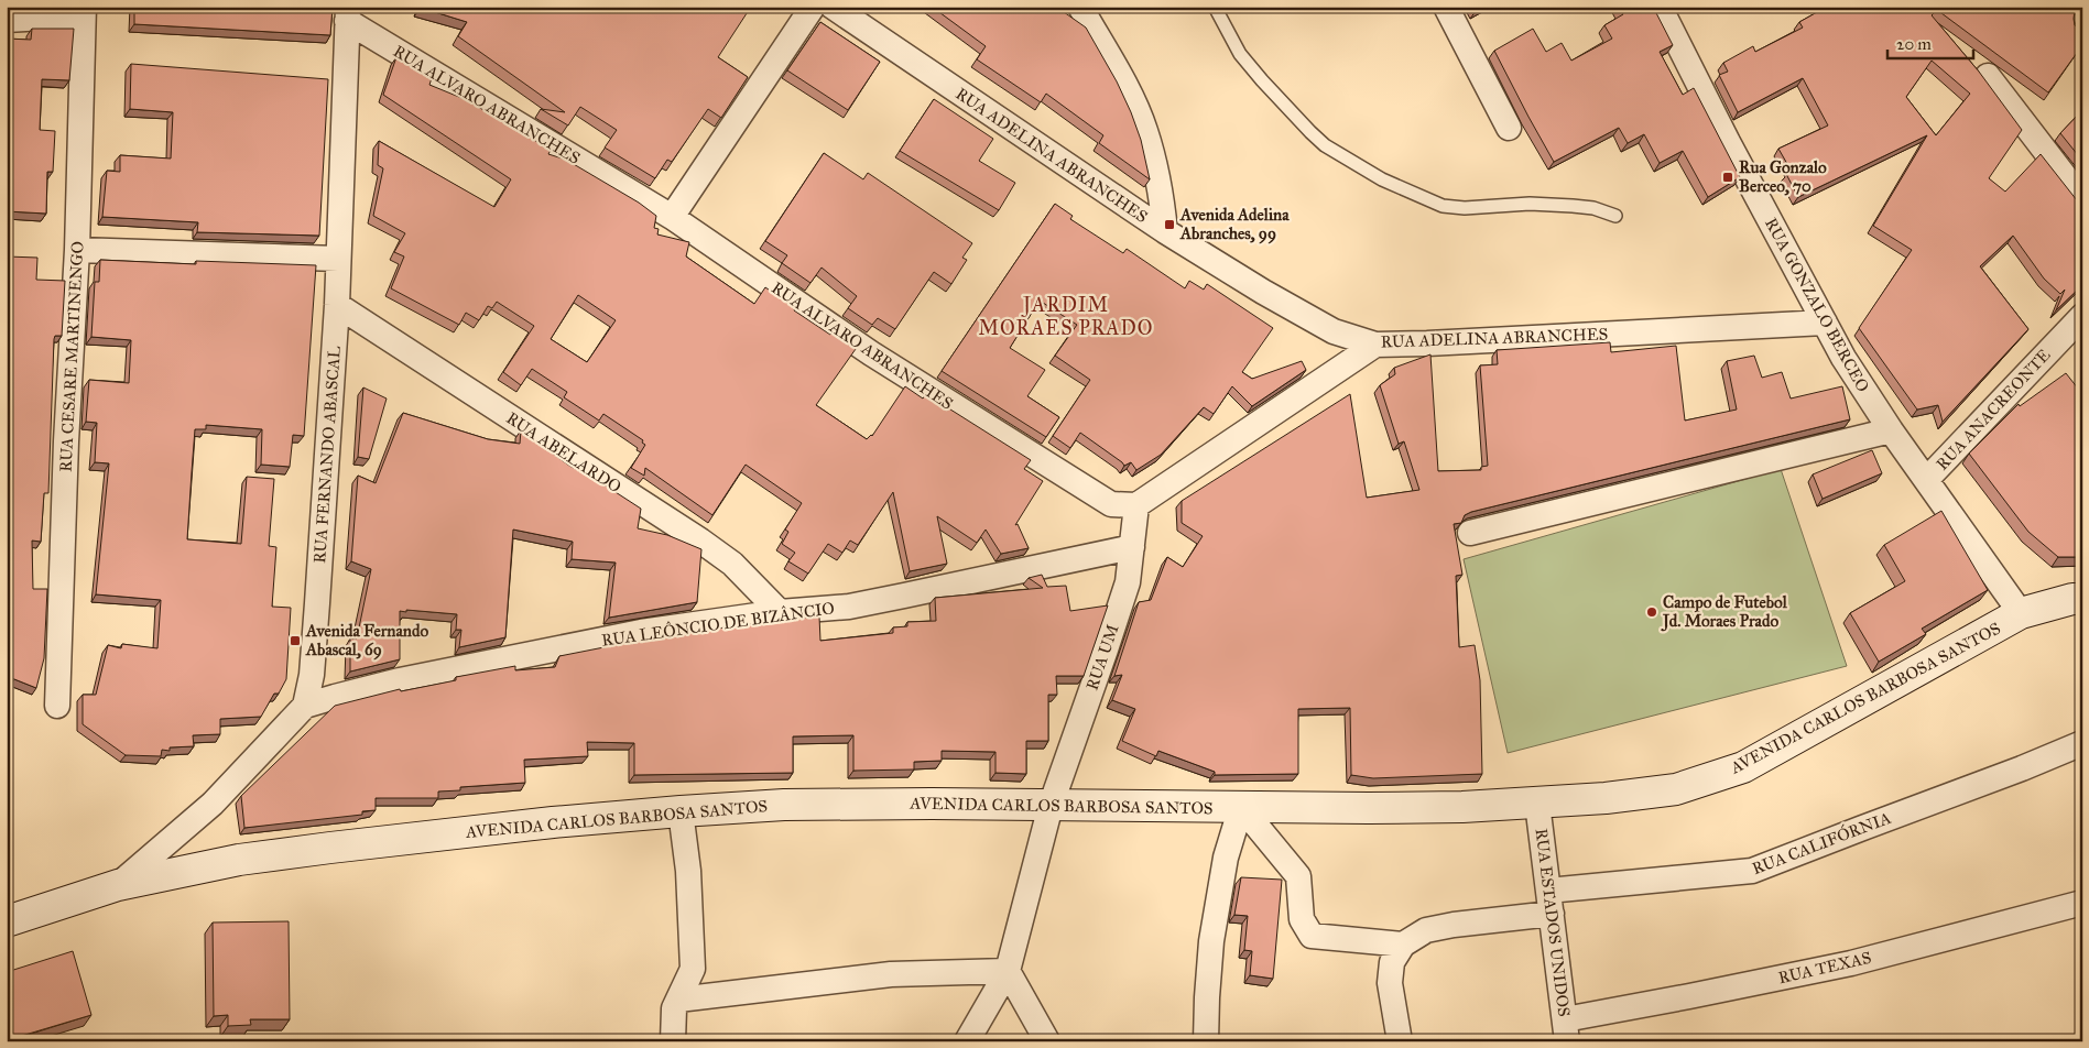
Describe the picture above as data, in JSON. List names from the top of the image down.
{
  "streets": {
    "main road": ["AVENIDA CARLOS BARBOSA SANTOS"],
    "street": [
      "RUA ALVARO ABRANCHES",
      "RUA ADELINA ABRANCHES",
      "RUA GONZALO BERCEO",
      "RUA CESARE MARTINENGO",
      "RUA ANACREONTE",
      "RUA ABELARDO",
      "RUA FERNANDO ABASCAL",
      "RUA LEÔNCIO DE BIZÂNCIO",
      "RUA UM",
      "RUA CALIFÓRNIA",
      "RUA ESTADOS UNIDOS",
      "RUA TEXAS"
    ]
  },
  "crossings": [
    ["RUA ALVARO ABRANCHES", "RUA FERNANDO ABASCAL"],
    ["RUA ALVARO ABRANCHES", "RUA UM"],
    ["RUA ADELINA ABRANCHES", "RUA GONZALO BERCEO"],
    ["RUA GONZALO BERCEO", "RUA ANACREONTE"],
    ["RUA GONZALO BERCEO", "AVENIDA CARLOS BARBOSA SANTOS"],
    ["RUA ABELARDO", "RUA FERNANDO ABASCAL"],
    ["RUA ABELARDO", "RUA LEÔNCIO DE BIZÂNCIO"],
    ["RUA FERNANDO ABASCAL", "RUA LEÔNCIO DE BIZÂNCIO"],
    ["RUA LEÔNCIO DE BIZÂNCIO", "RUA UM"],
    ["RUA UM", "AVENIDA CARLOS BARBOSA SANTOS"],
    ["AVENIDA CARLOS BARBOSA SANTOS", "RUA ESTADOS UNIDOS"],
    ["RUA CALIFÓRNIA", "RUA ESTADOS UNIDOS"],
    ["RUA ESTADOS UNIDOS", "RUA TEXAS"]
  ],
  "districts": ["JARDIM MORAES PRADO"],
  "places": {
    "transit": ["Rua Gonzalo Berceo, 70", "Avenida Adelina Abranches, 99", "Avenida Fernando Abascal, 69"],
    "other": ["Campo de Futebol Jd. Moraes Prado"]
  },
  "scale_bar": "20 m"
}
